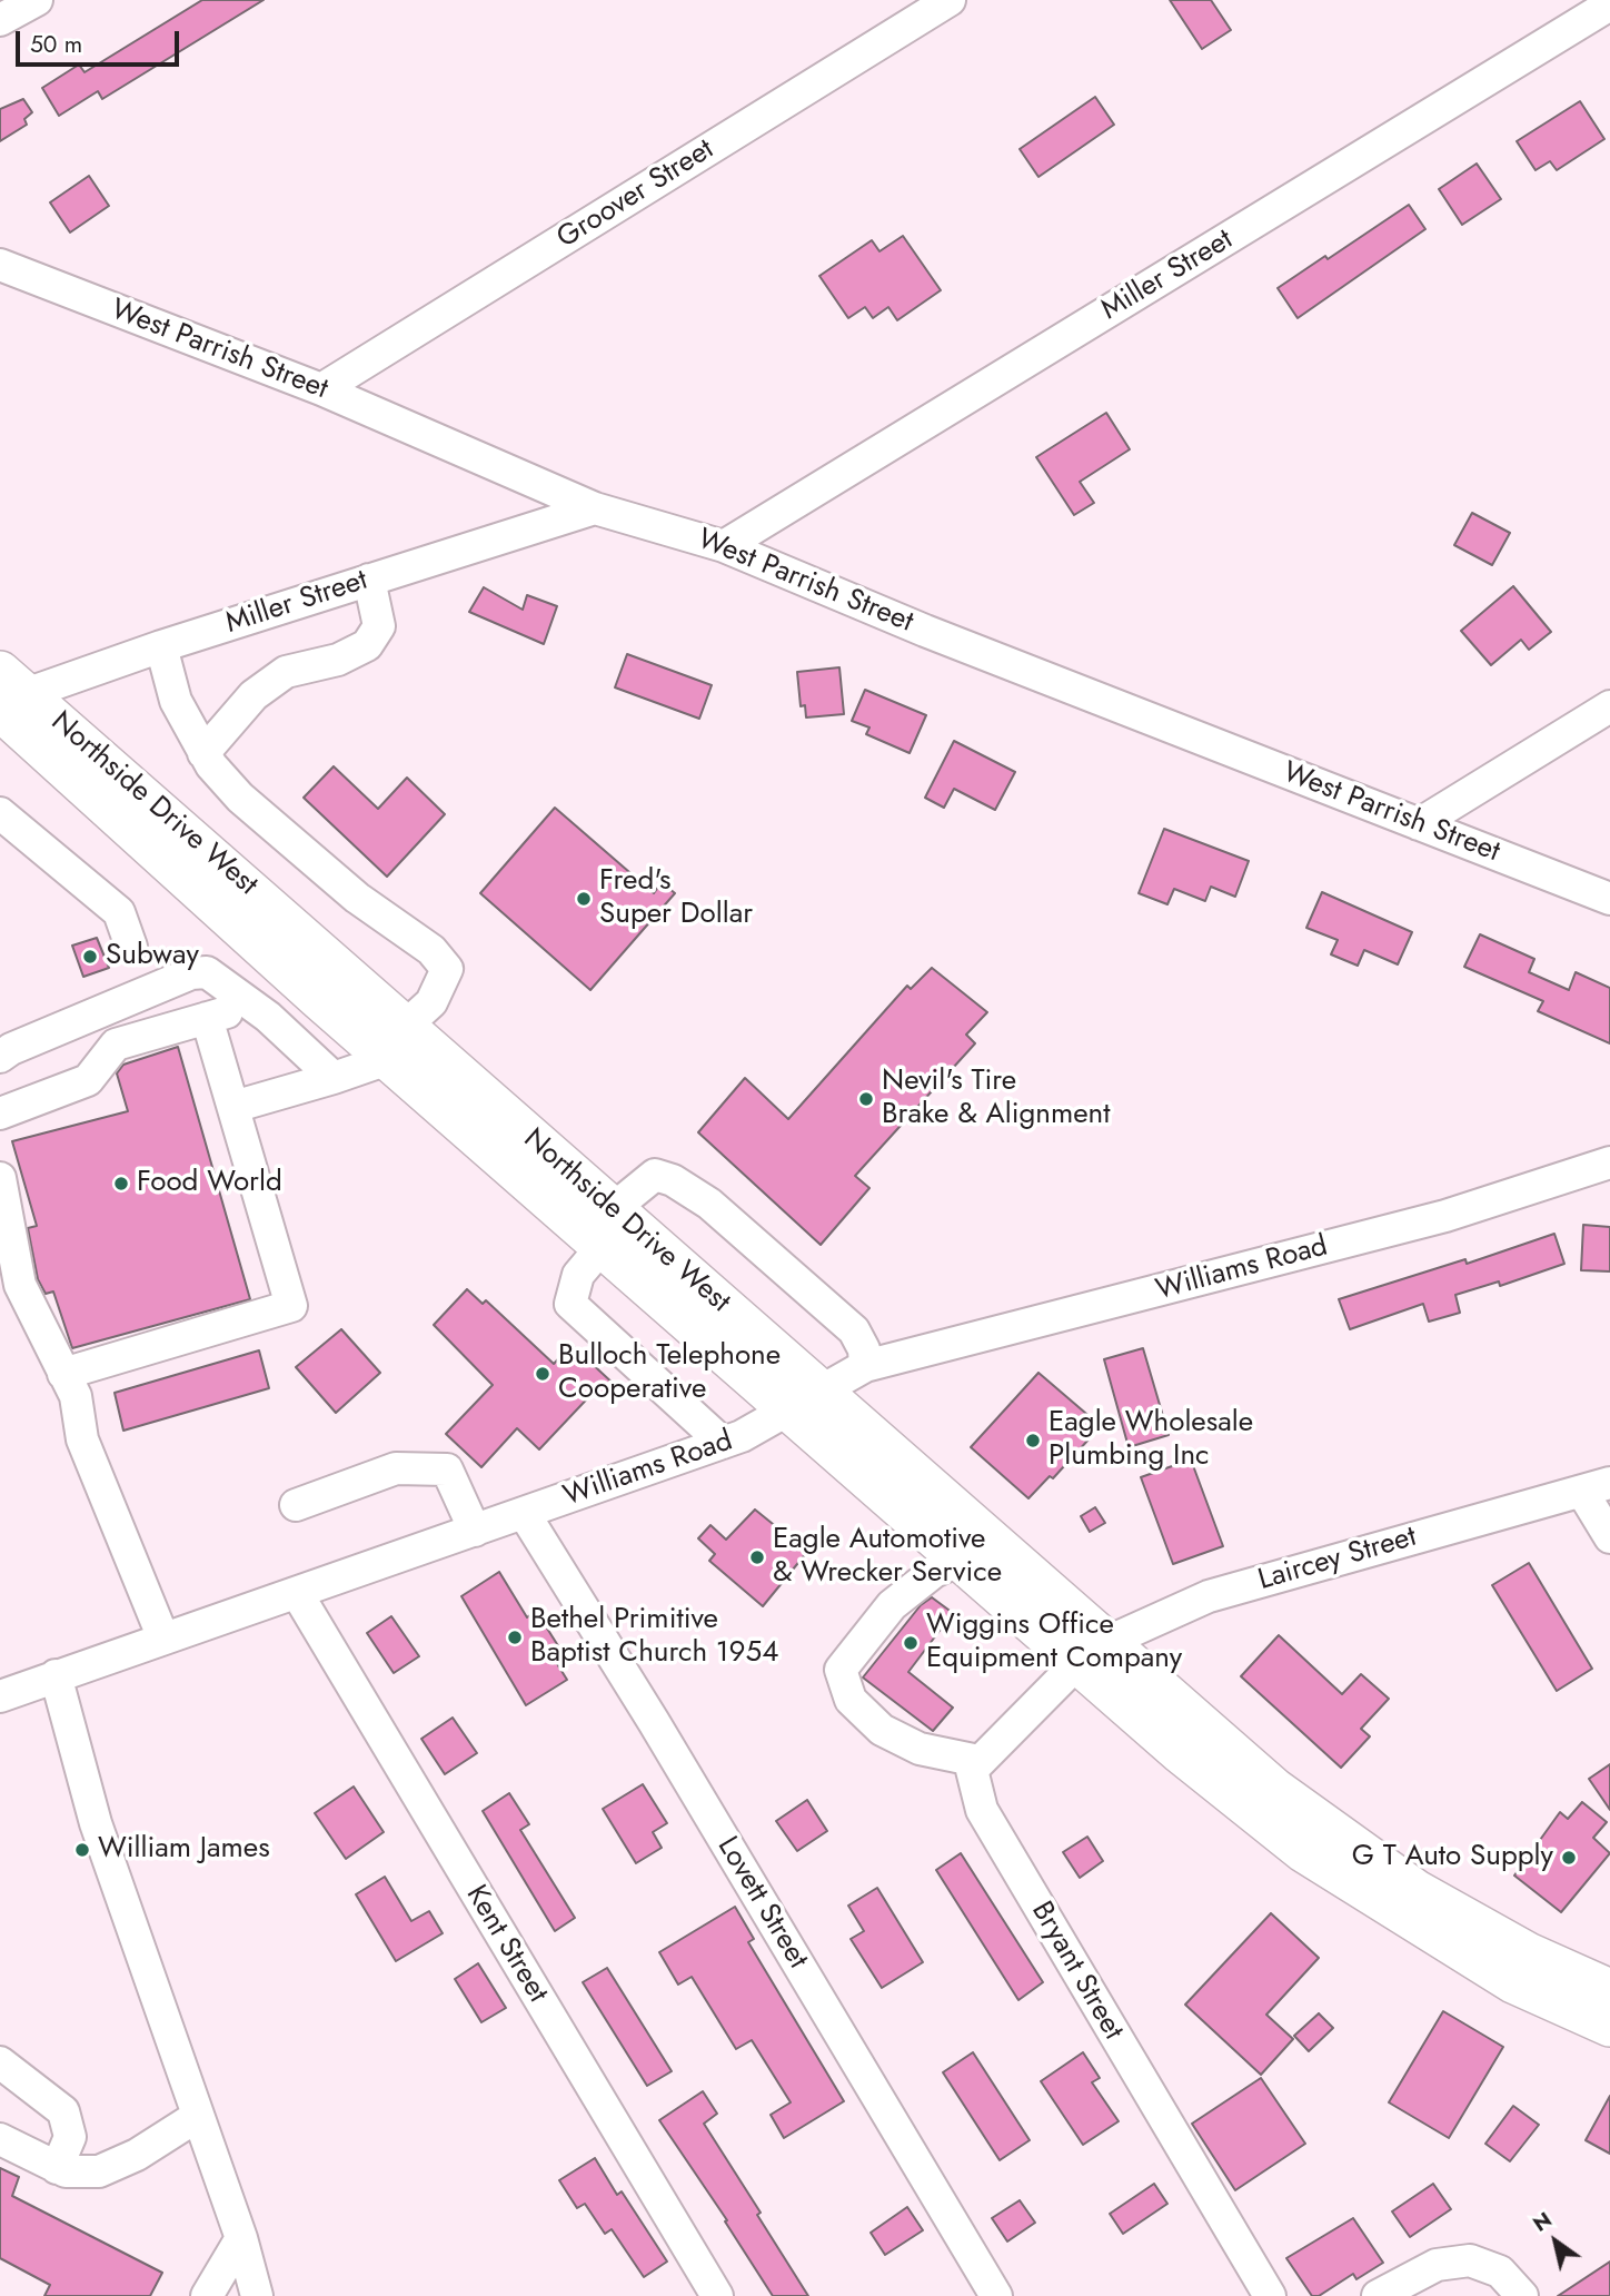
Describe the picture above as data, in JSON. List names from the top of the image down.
{
  "streets": {
    "main road": ["Northside Drive West"],
    "street": [
      "Groover Street",
      "Miller Street",
      "West Parrish Street",
      "Williams Road",
      "Laircey Street",
      "Lovett Street",
      "Kent Street",
      "Bryant Street"
    ]
  },
  "crossings": [
    ["Groover Street", "West Parrish Street"],
    ["Miller Street", "West Parrish Street"],
    ["Miller Street", "Northside Drive West"],
    ["Northside Drive West", "Williams Road"],
    ["Northside Drive West", "Laircey Street"],
    ["Williams Road", "Lovett Street"],
    ["Williams Road", "Kent Street"]
  ],
  "places": [
    "Fred's Super Dollar",
    "Subway",
    "Nevil's Tire Brake & Alignment",
    "Food World",
    "Bulloch Telephone Cooperative",
    "Eagle Wholesale Plumbing Inc",
    "Eagle Automotive & Wrecker Service",
    "Bethel Primitive Baptist Church 1954",
    "Wiggins Office Equipment Company",
    "William James",
    "G T Auto Supply"
  ],
  "scale_bar": "50 m",
  "north": "top left"
}
